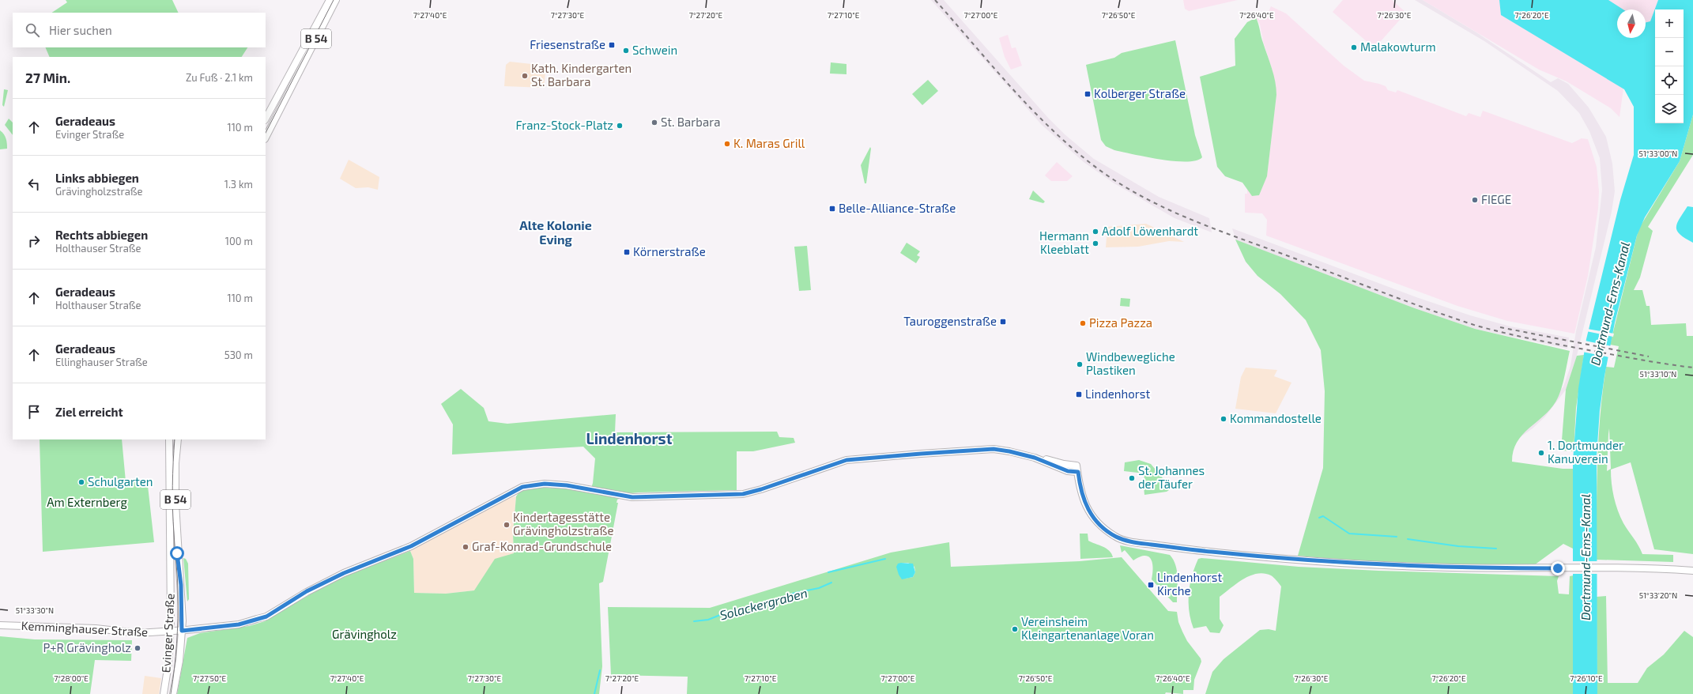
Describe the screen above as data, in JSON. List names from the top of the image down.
{
  "streets": {
    "main road": ["B 54", "Kemminghauser Straße", "Evinger Straße"]
  },
  "crossings": [
    ["Kemminghauser Straße", "Evinger Straße"]
  ],
  "districts": ["Alte Kolonie Eving", "Lindenhorst"],
  "water": ["Dortmund-Ems-Kanal", "Solackergraben"],
  "parks": ["Am Externberg", "Grävingholz"],
  "places": {
    "transit": [
      "Friesenstraße",
      "Kolberger Straße",
      "Belle-Alliance-Straße",
      "Körnerstraße",
      "Tauroggenstraße",
      "Lindenhorst",
      "Lindenhorst Kirche"
    ],
    "other": [
      "Malakowturm",
      "Schwein",
      "Kath. Kindergarten St. Barbara",
      "St. Barbara",
      "Franz-Stock-Platz",
      "K. Maras Grill",
      "FIEGE",
      "Adolf Löwenhardt",
      "Hermann Kleeblatt",
      "Pizza Pazza",
      "Windbewegliche Plastiken",
      "Kommandostelle",
      "1. Dortmunder Kanuverein",
      "St. Johannes der Täufer",
      "Schulgarten",
      "Kindertagesstätte Grävingholzstraße",
      "Graf-Konrad-Grundschule",
      "Vereinsheim Kleingartenanlage Voran",
      "P+R Grävingholz"
    ]
  },
  "north": "bottom",
  "page": {
    "map_buttons": ["+", "−"],
    "search": "Hier suchen",
    "heading": ["27 Min.", "Zu Fuß · 2.1 km"],
    "list": [
      ["Geradeaus", "Evinger Straße", "110 m"],
      ["Links abbiegen", "Grävingholzstraße", "1.3 km"],
      ["Rechts abbiegen", "Holthauser Straße", "100 m"],
      ["Geradeaus", "Holthauser Straße", "110 m"],
      ["Geradeaus", "Ellinghauser Straße", "530 m"],
      "Ziel erreicht"
    ]
  },
  "coordinates": [
    "7°27'40\"E",
    "7°27'30\"E",
    "7°27'20\"E",
    "7°27'10\"E",
    "7°27'00\"E",
    "7°26'50\"E",
    "7°26'40\"E",
    "7°26'30\"E",
    "7°26'20\"E",
    "51°33'00\"N",
    "51°33'10\"N",
    "51°33'20\"N",
    "51°33'30\"N",
    "7°28'00\"E",
    "7°27'50\"E",
    "7°26'10\"E"
  ]
}
